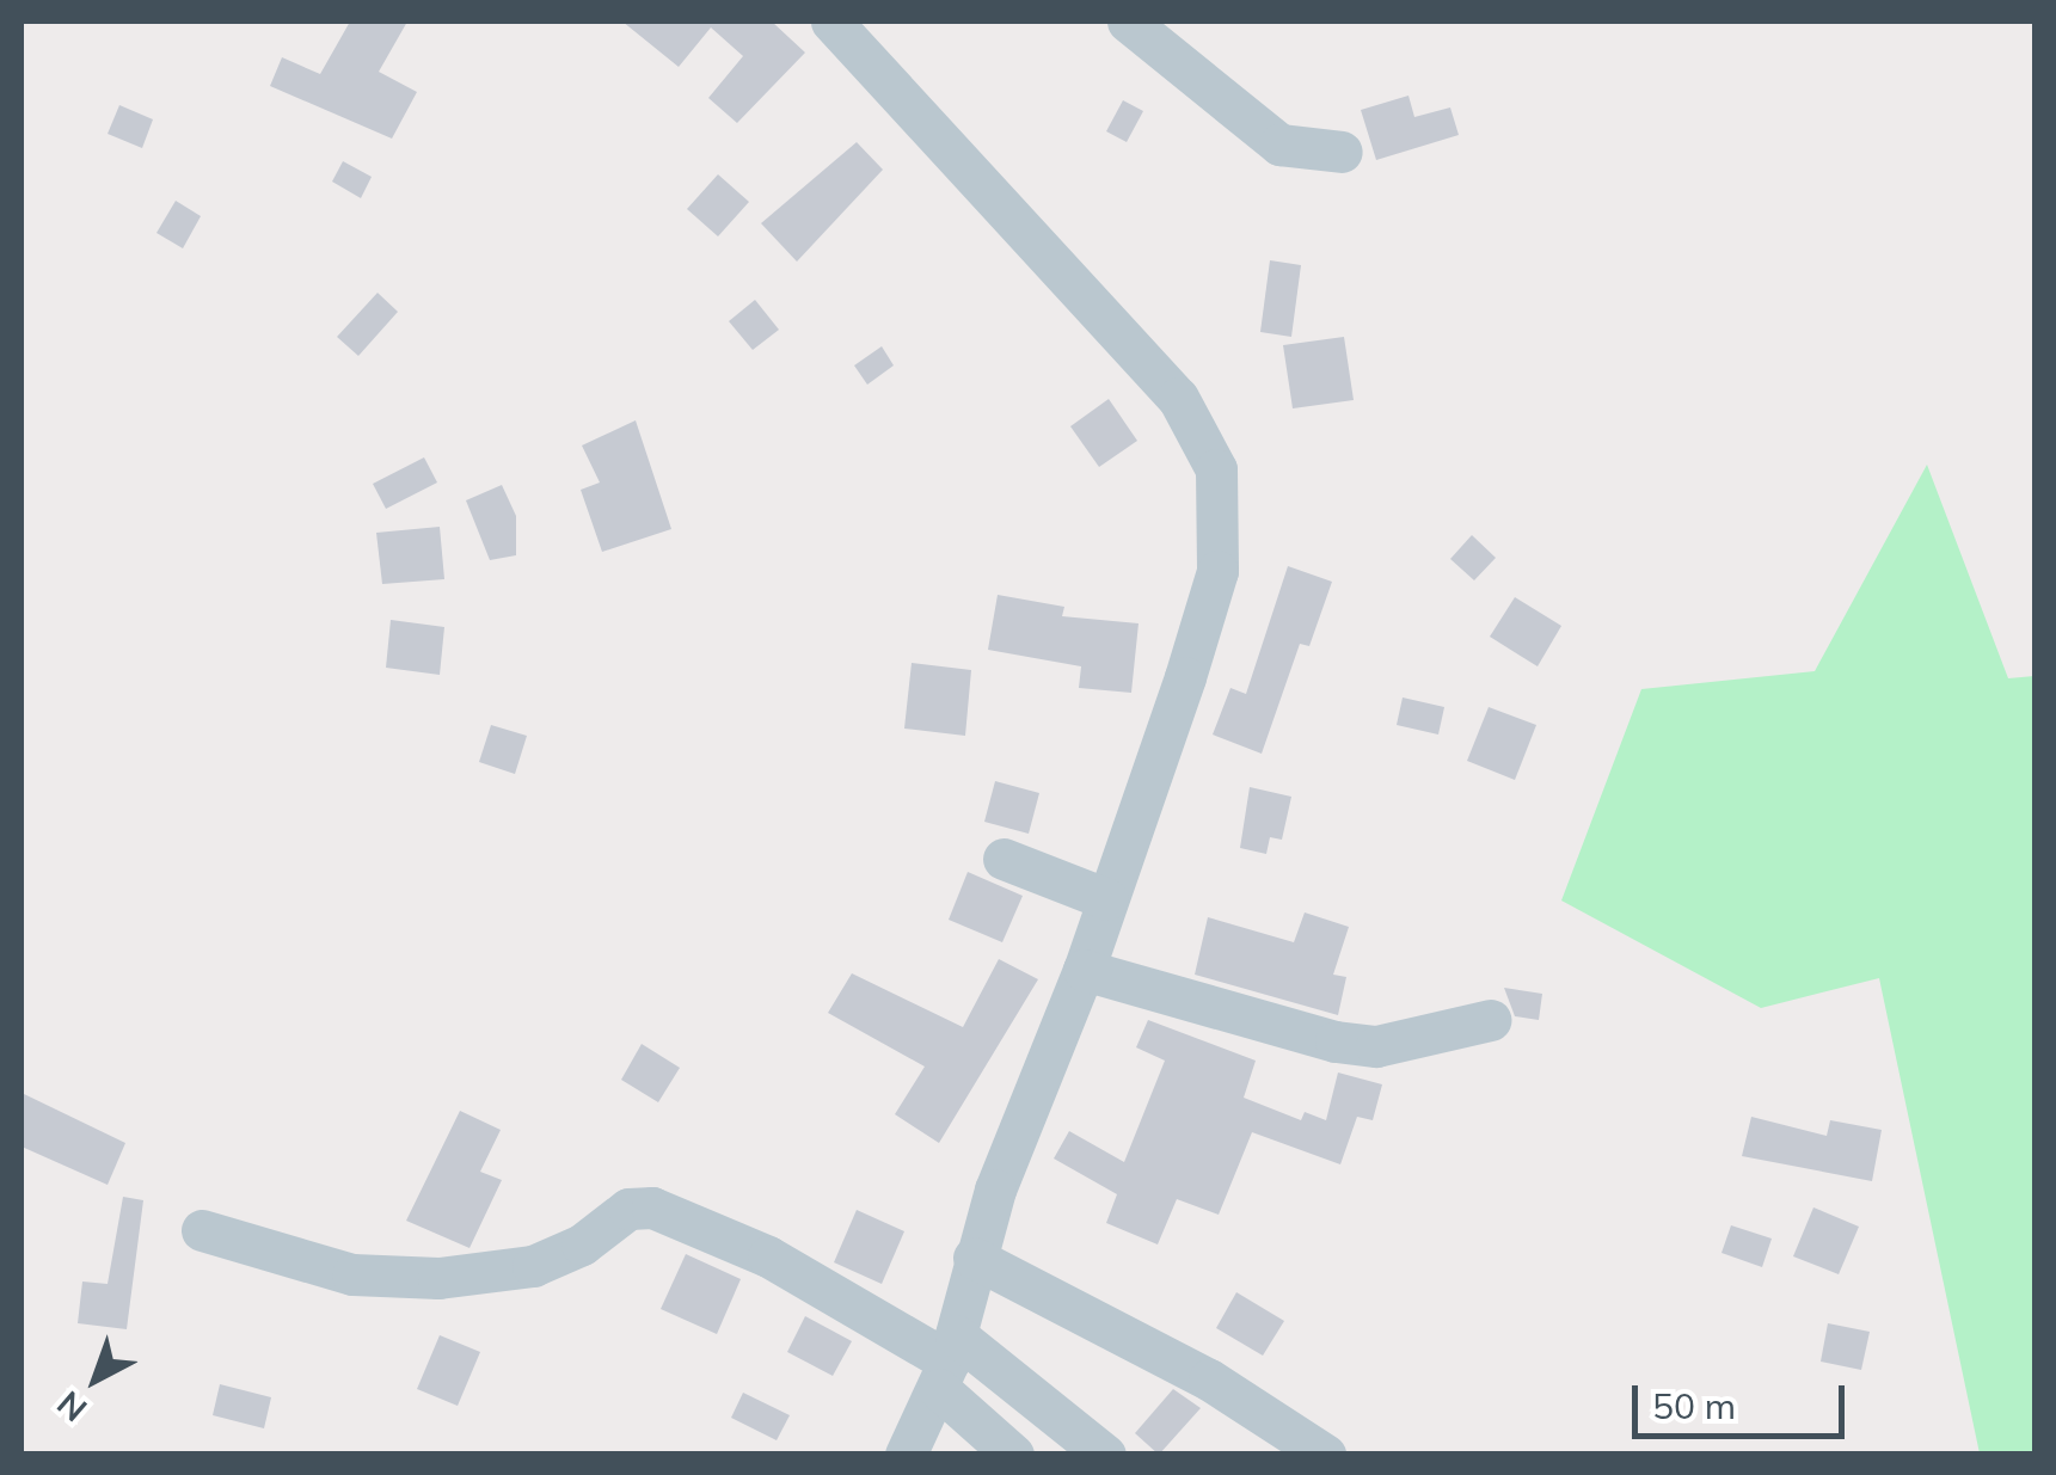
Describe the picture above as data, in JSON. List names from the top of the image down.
{
  "scale_bar": "50 m",
  "north": "bottom left"
}
